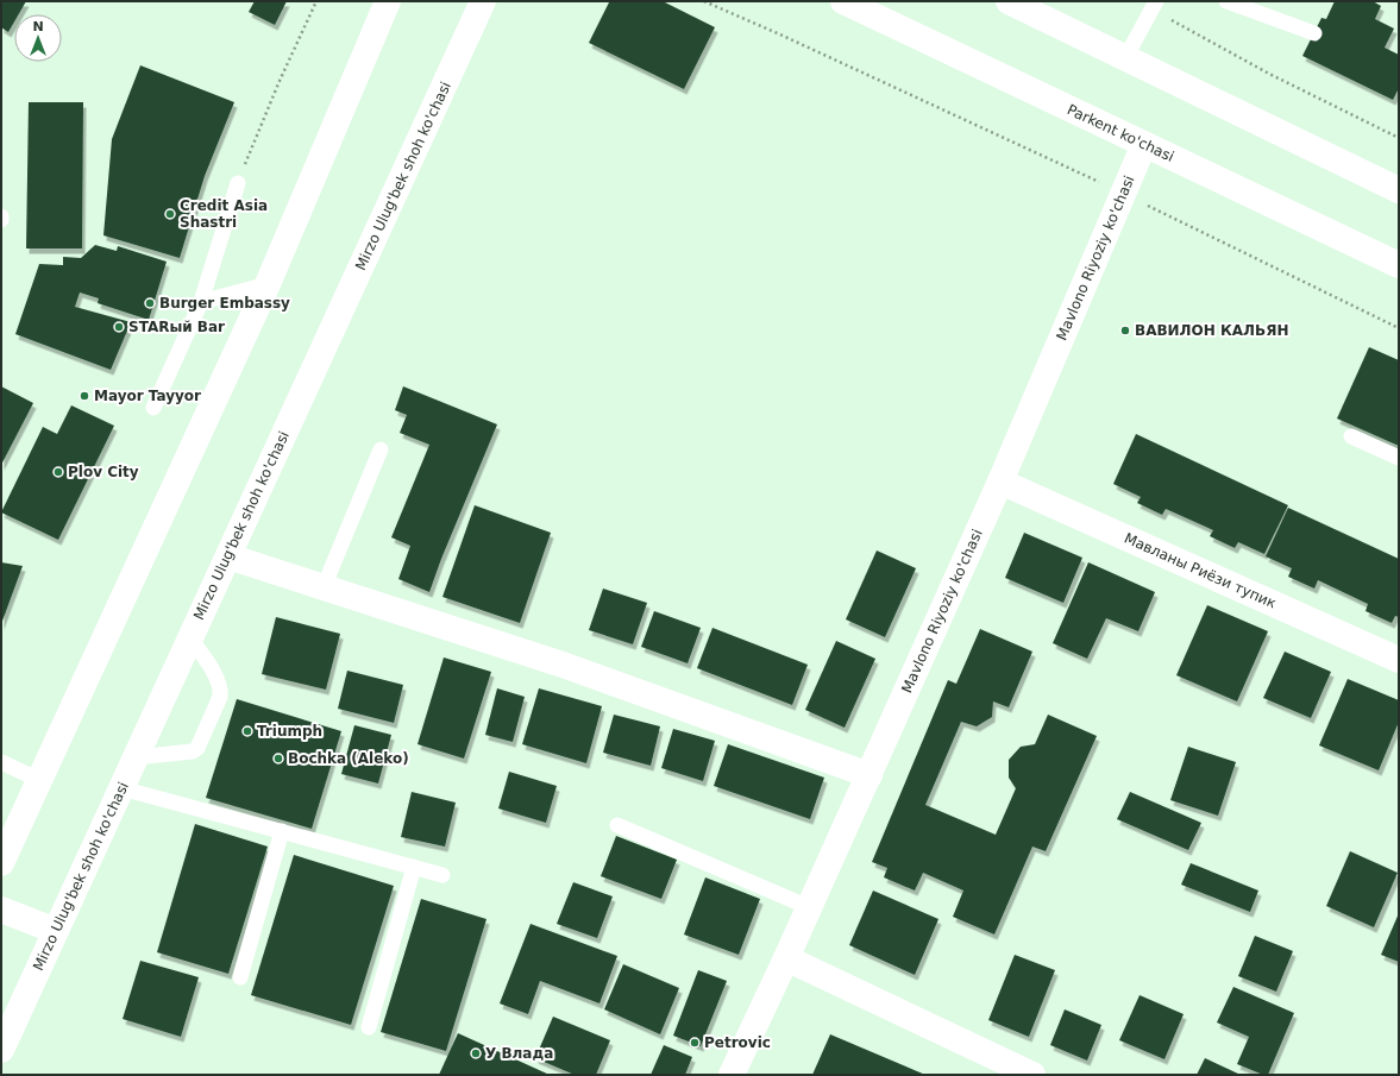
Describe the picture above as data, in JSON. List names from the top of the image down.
{
  "streets": {
    "main road": [
      "Parkent ko'chasi",
      "Mirzo Ulug'bek shoh ko'chasi",
      "Mavlono Riyoziy ko'chasi",
      "Мавланы Риёзи тупик"
    ]
  },
  "crossings": [
    ["Parkent ko'chasi", "Mavlono Riyoziy ko'chasi"],
    ["Mavlono Riyoziy ko'chasi", "Мавланы Риёзи тупик"]
  ],
  "places": [
    "Credit Asia Shastri",
    "Burger Embassy",
    "STARый Bar",
    "ВАВИЛОН КАЛЬЯН",
    "Mayor Tayyor",
    "Plov City",
    "Triumph",
    "Bochka (Aleko)",
    "Petrovic",
    "У Влада"
  ],
  "north": "top"
}
